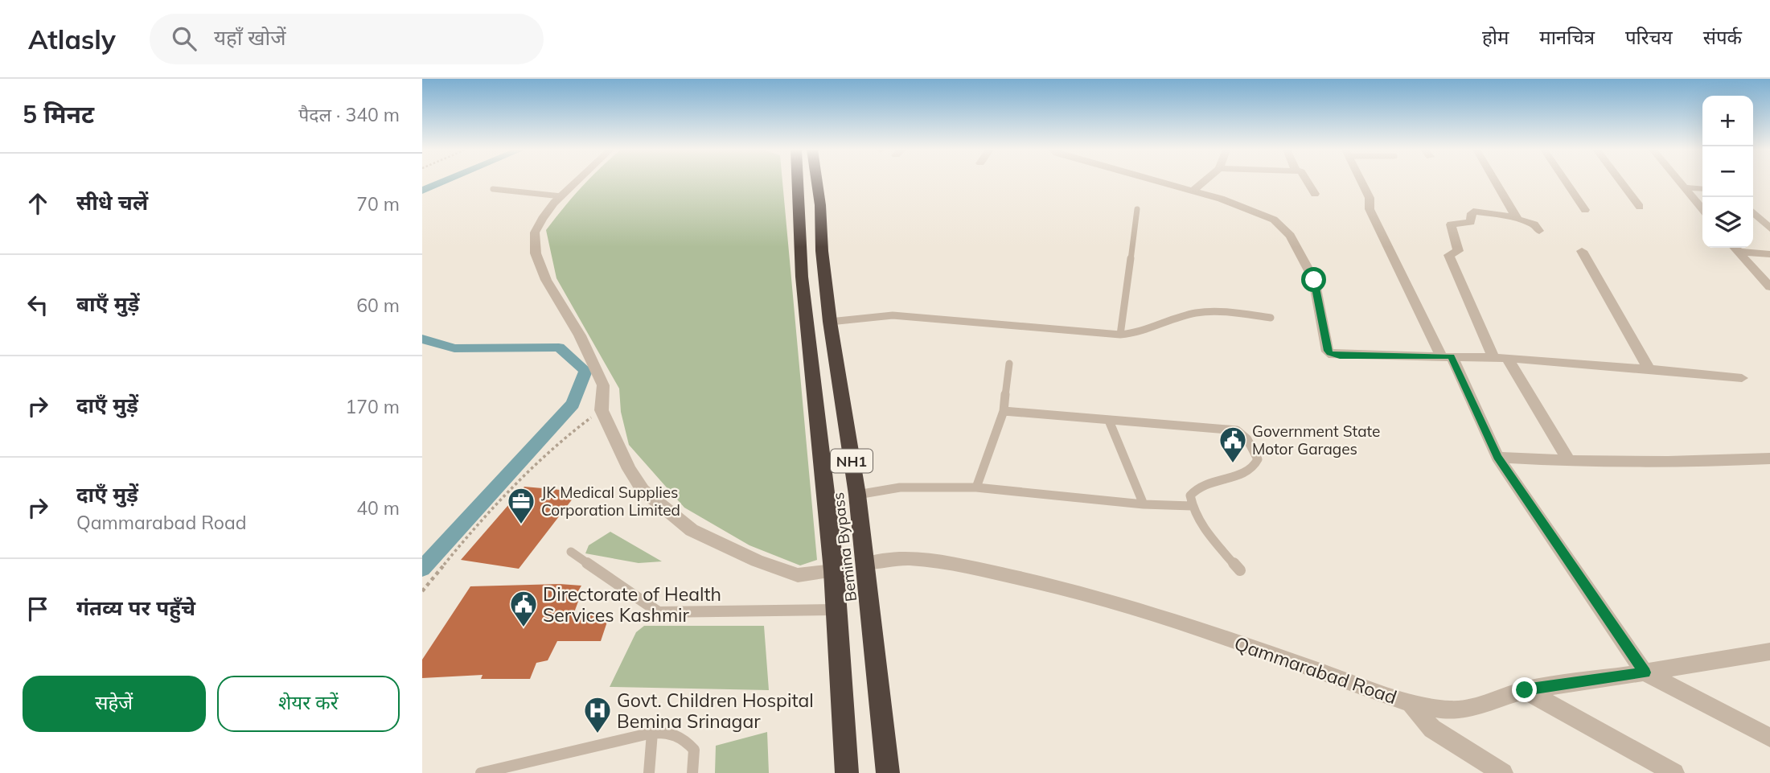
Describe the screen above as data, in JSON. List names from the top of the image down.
{
  "streets": {
    "highway": ["NH1", "Bemina Bypass"],
    "street": ["Qammarabad Road"]
  },
  "crossings": [
    ["Bemina Bypass", "Qammarabad Road"]
  ],
  "places": {
    "public building": ["Government State Motor Garages", "Directorate of Health Services Kashmir"],
    "office": ["JK Medical Supplies Corporation Limited"],
    "hospital": ["Govt. Children Hospital Bemina Srinagar"]
  },
  "page": {
    "header": "Atlasly",
    "search": "यहाँ खोजें",
    "nav": [
      "होम",
      "मानचित्र",
      "परिचय",
      "संपर्क"
    ],
    "heading": ["5 मिनट", "पैदल · 340 m"],
    "map_buttons": ["+", "−"],
    "list": [
      ["सीधे चलें", "70 m"],
      ["बाएँ मुड़ें", "60 m"],
      ["दाएँ मुड़ें", "170 m"],
      ["दाएँ मुड़ें", "Qammarabad Road", "40 m"],
      "गंतव्य पर पहुँचे"
    ],
    "buttons": ["सहेजें", "शेयर करें"]
  }
}
